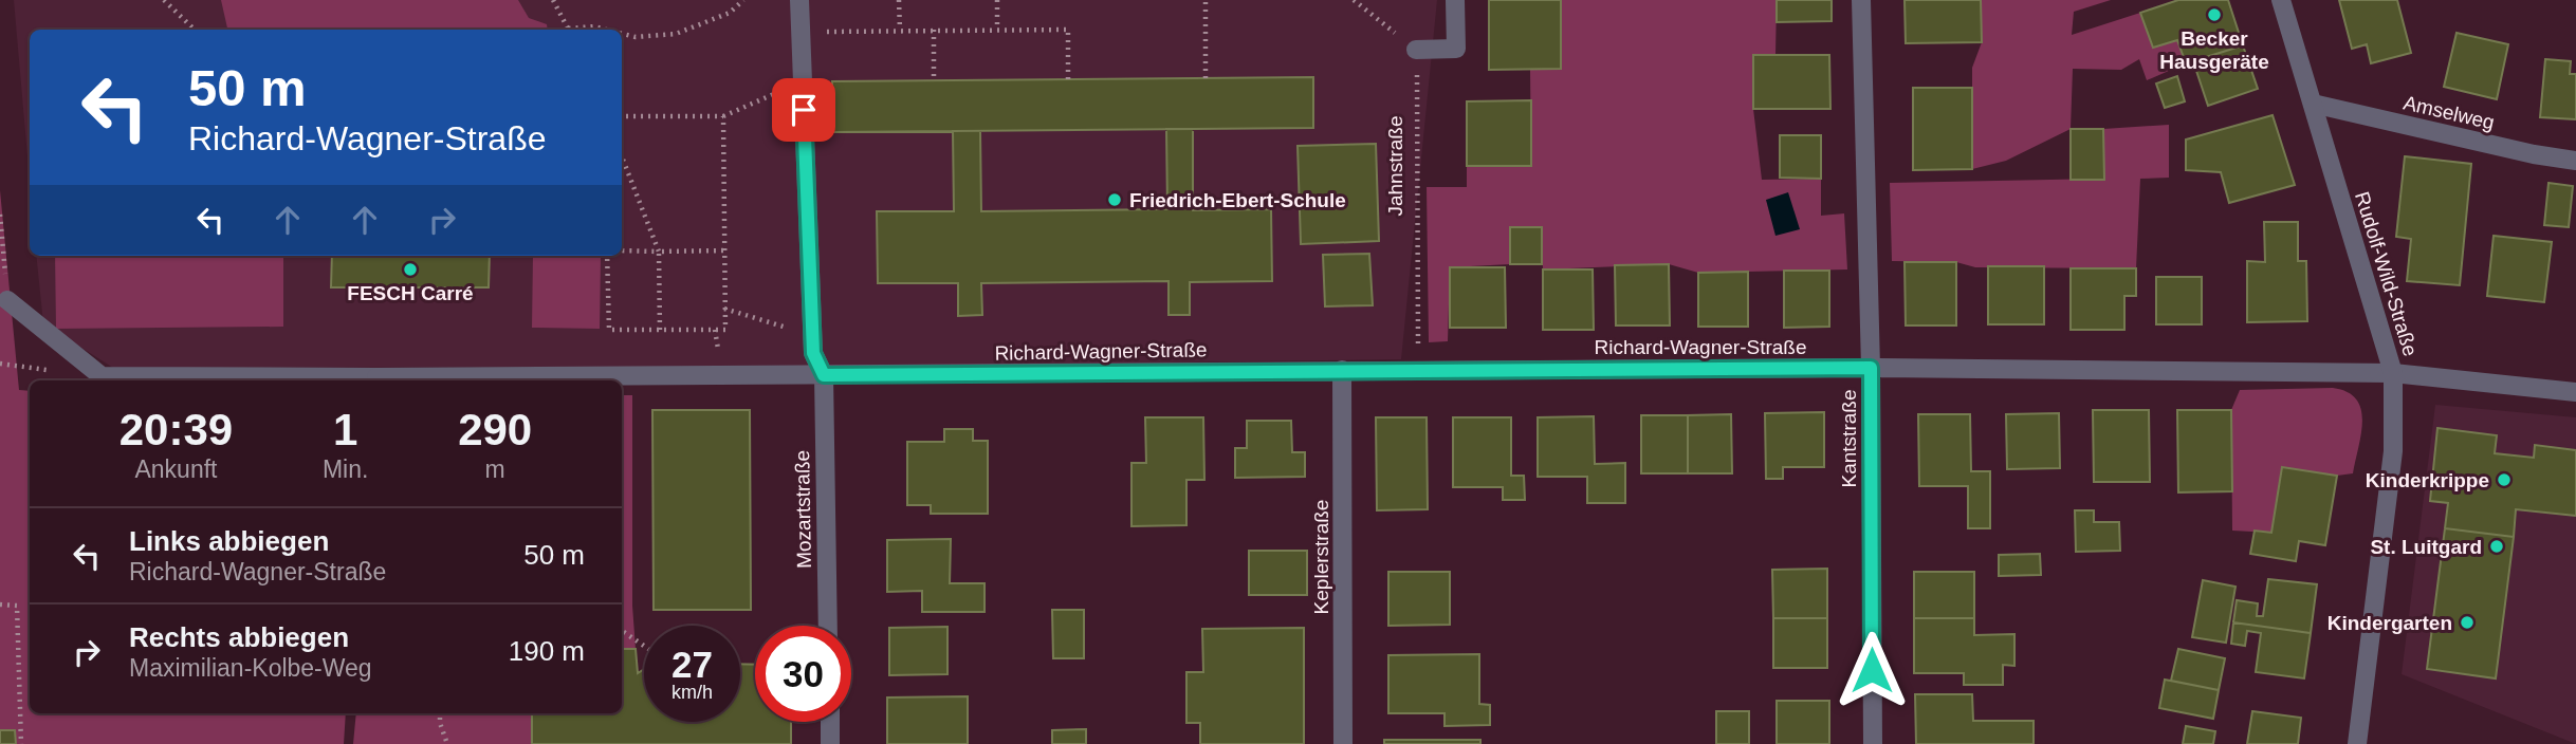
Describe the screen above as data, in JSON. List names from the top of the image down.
{
  "streets": {
    "street": [
      "Amselweg",
      "Rudolf-Wild-Straße",
      "Richard-Wagner-Straße",
      "Kantstraße",
      "Mozartstraße",
      "Keplerstraße"
    ],
    "path": ["Jahnstraße"]
  },
  "crossings": [
    ["Amselweg", "Rudolf-Wild-Straße"],
    ["Jahnstraße", "Richard-Wagner-Straße"],
    ["Rudolf-Wild-Straße", "Richard-Wagner-Straße"],
    ["Richard-Wagner-Straße", "Kantstraße"],
    ["Richard-Wagner-Straße", "Mozartstraße"],
    ["Richard-Wagner-Straße", "Keplerstraße"]
  ],
  "places": [
    "Becker Hausgeräte",
    "Friedrich-Ebert-Schule",
    "FESCH Carré",
    "Kinderkrippe",
    "St. Luitgard",
    "Kindergarten"
  ],
  "page": {
    "turn": ["50 m", "Richard-Wagner-Straße"],
    "eta": [
      "20:39",
      "Ankunft",
      "1",
      "Min.",
      "290",
      "m"
    ],
    "list": [
      {
        "name": "Links abbiegen",
        "note": "Richard-Wagner-Straße",
        "value": "50 m"
      },
      {
        "name": "Rechts abbiegen",
        "note": "Maximilian-Kolbe-Weg",
        "value": "190 m"
      }
    ],
    "speed": "27 km/h",
    "limit": "30"
  }
}
